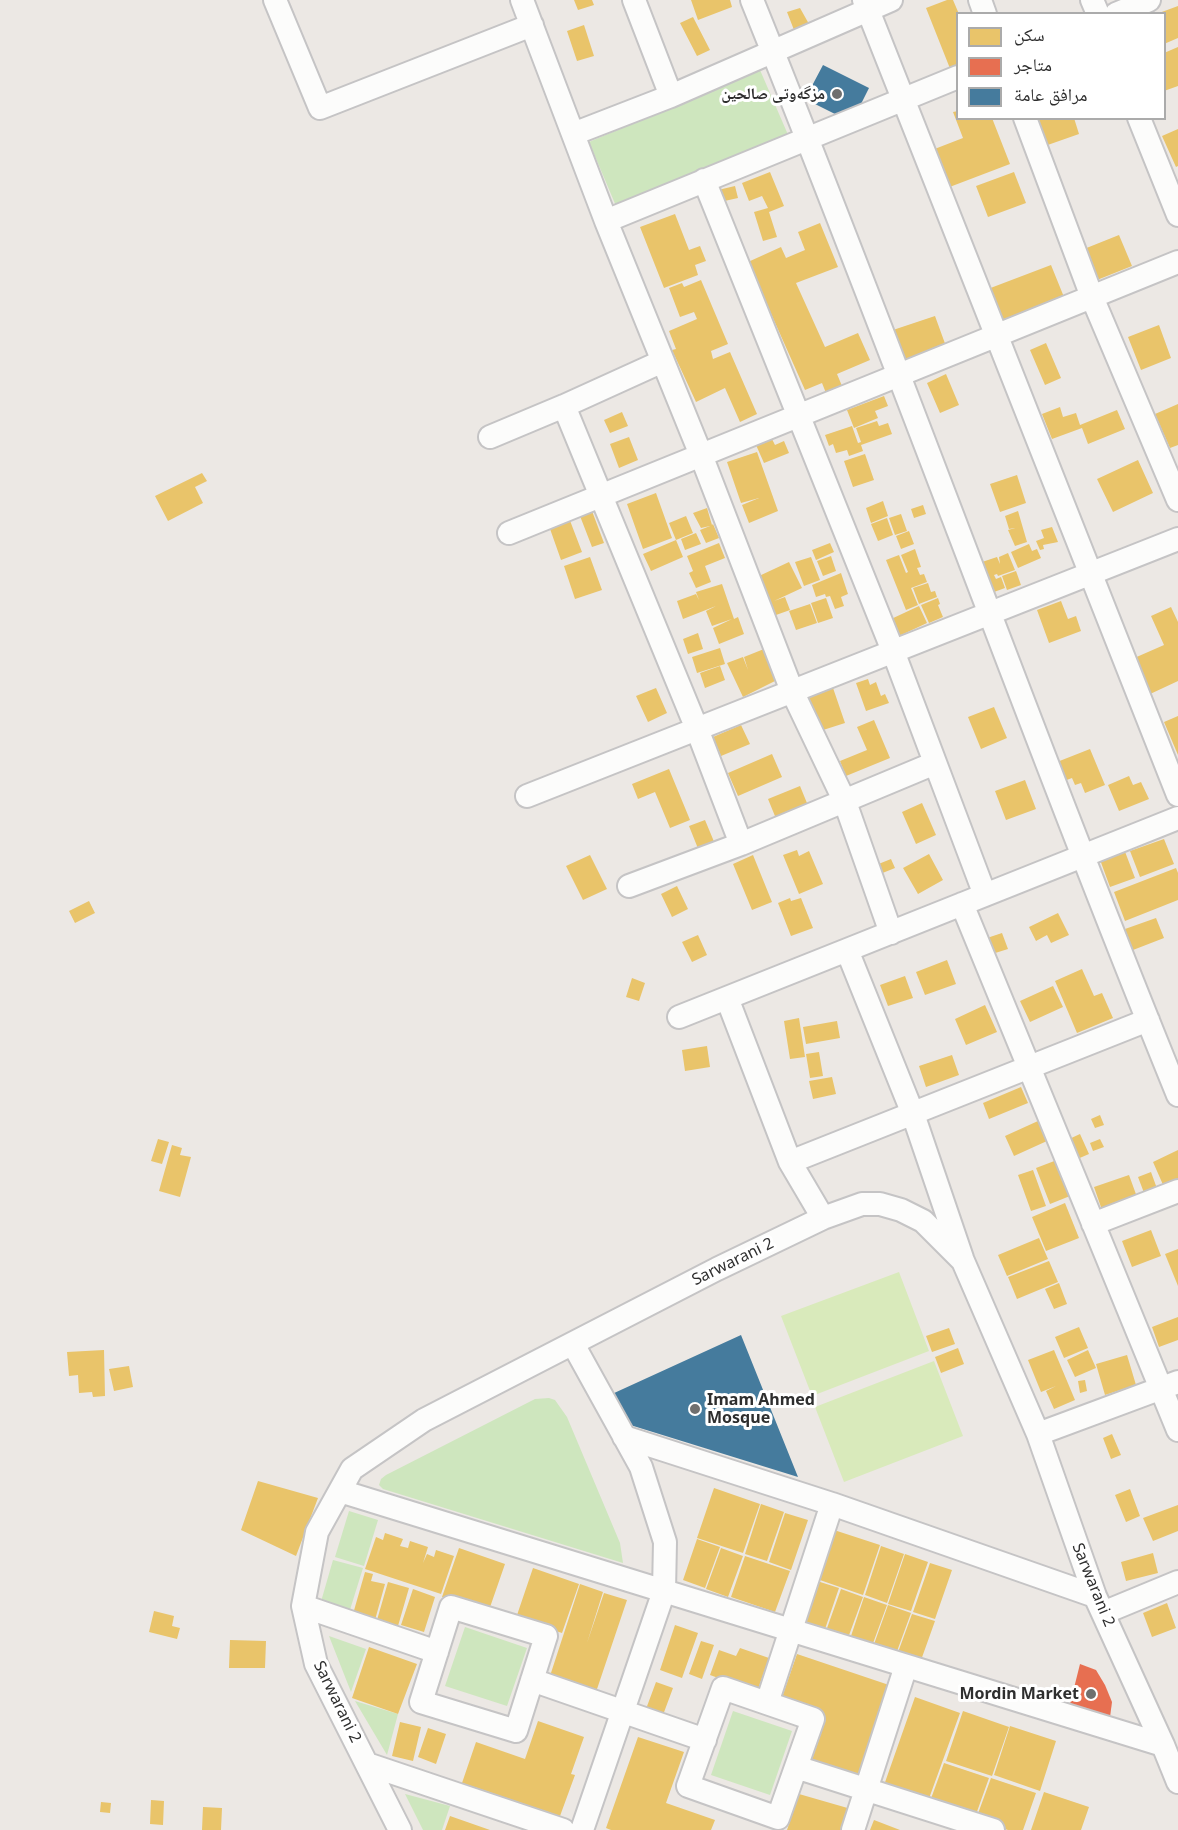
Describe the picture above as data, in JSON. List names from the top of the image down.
{
  "streets": {
    "street": ["Sarwarani 2"]
  },
  "places": ["مزگەوتی صالحین", "Imam Ahmed Mosque", "Mordin Market"],
  "legend": ["سكن", "متاجر", "مرافق عامة"]
}
